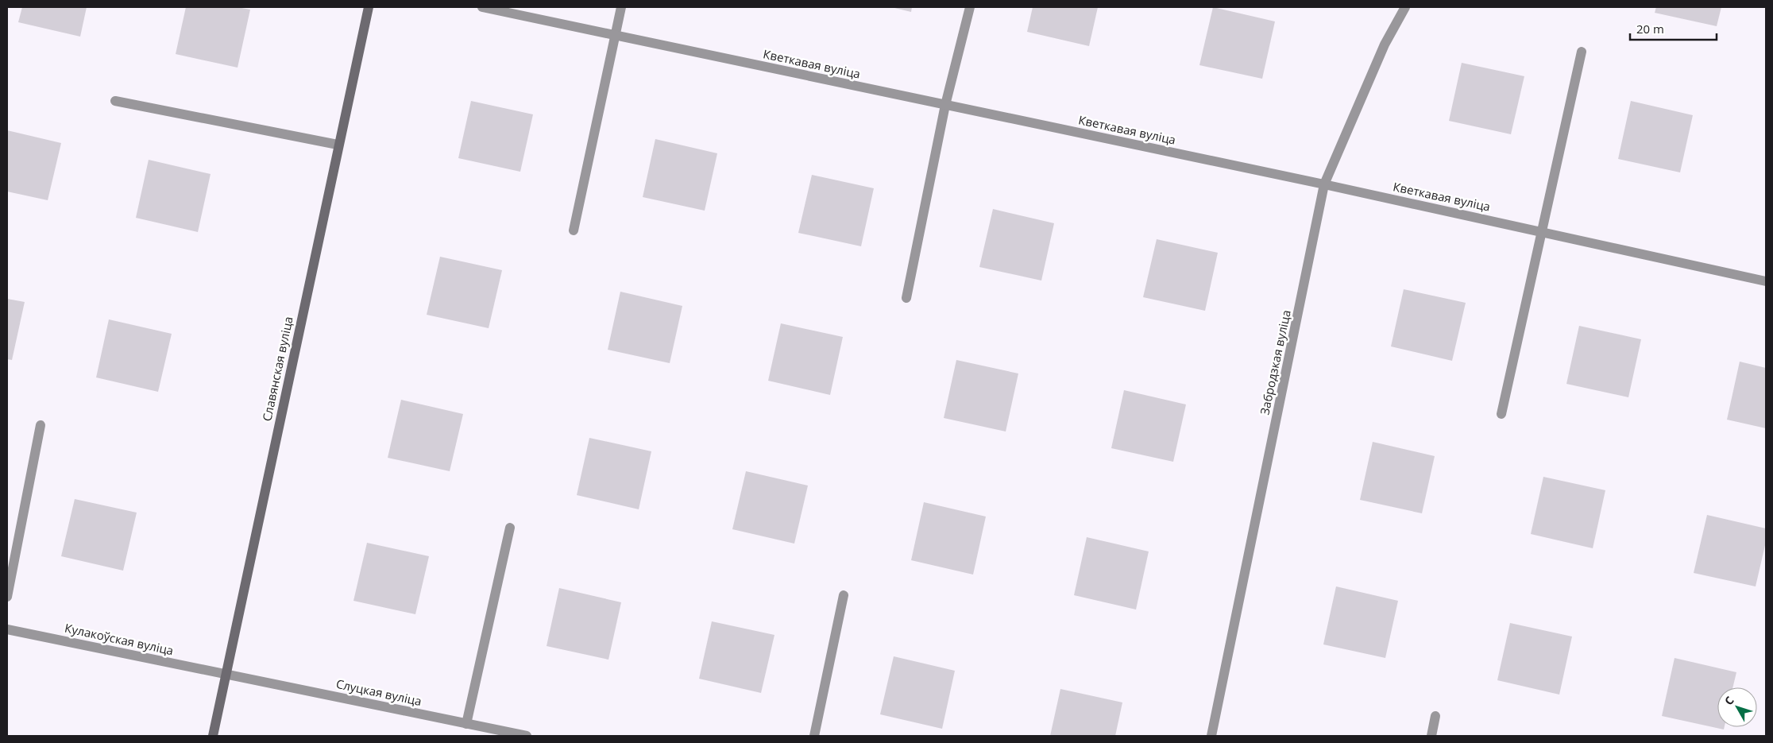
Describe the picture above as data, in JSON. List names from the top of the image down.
{
  "streets": {
    "street": [
      "Кветкавая вуліца",
      "Забродзкая вуліца",
      "Славянская вуліца",
      "Кулакоўская вуліца",
      "Слуцкая вуліца"
    ]
  },
  "crossings": [
    ["Кветкавая вуліца", "Забродзкая вуліца"],
    ["Славянская вуліца", "Кулакоўская вуліца"],
    ["Славянская вуліца", "Слуцкая вуліца"],
    ["Кулакоўская вуліца", "Слуцкая вуліца"]
  ],
  "scale_bar": "20 m",
  "north": "top left"
}
